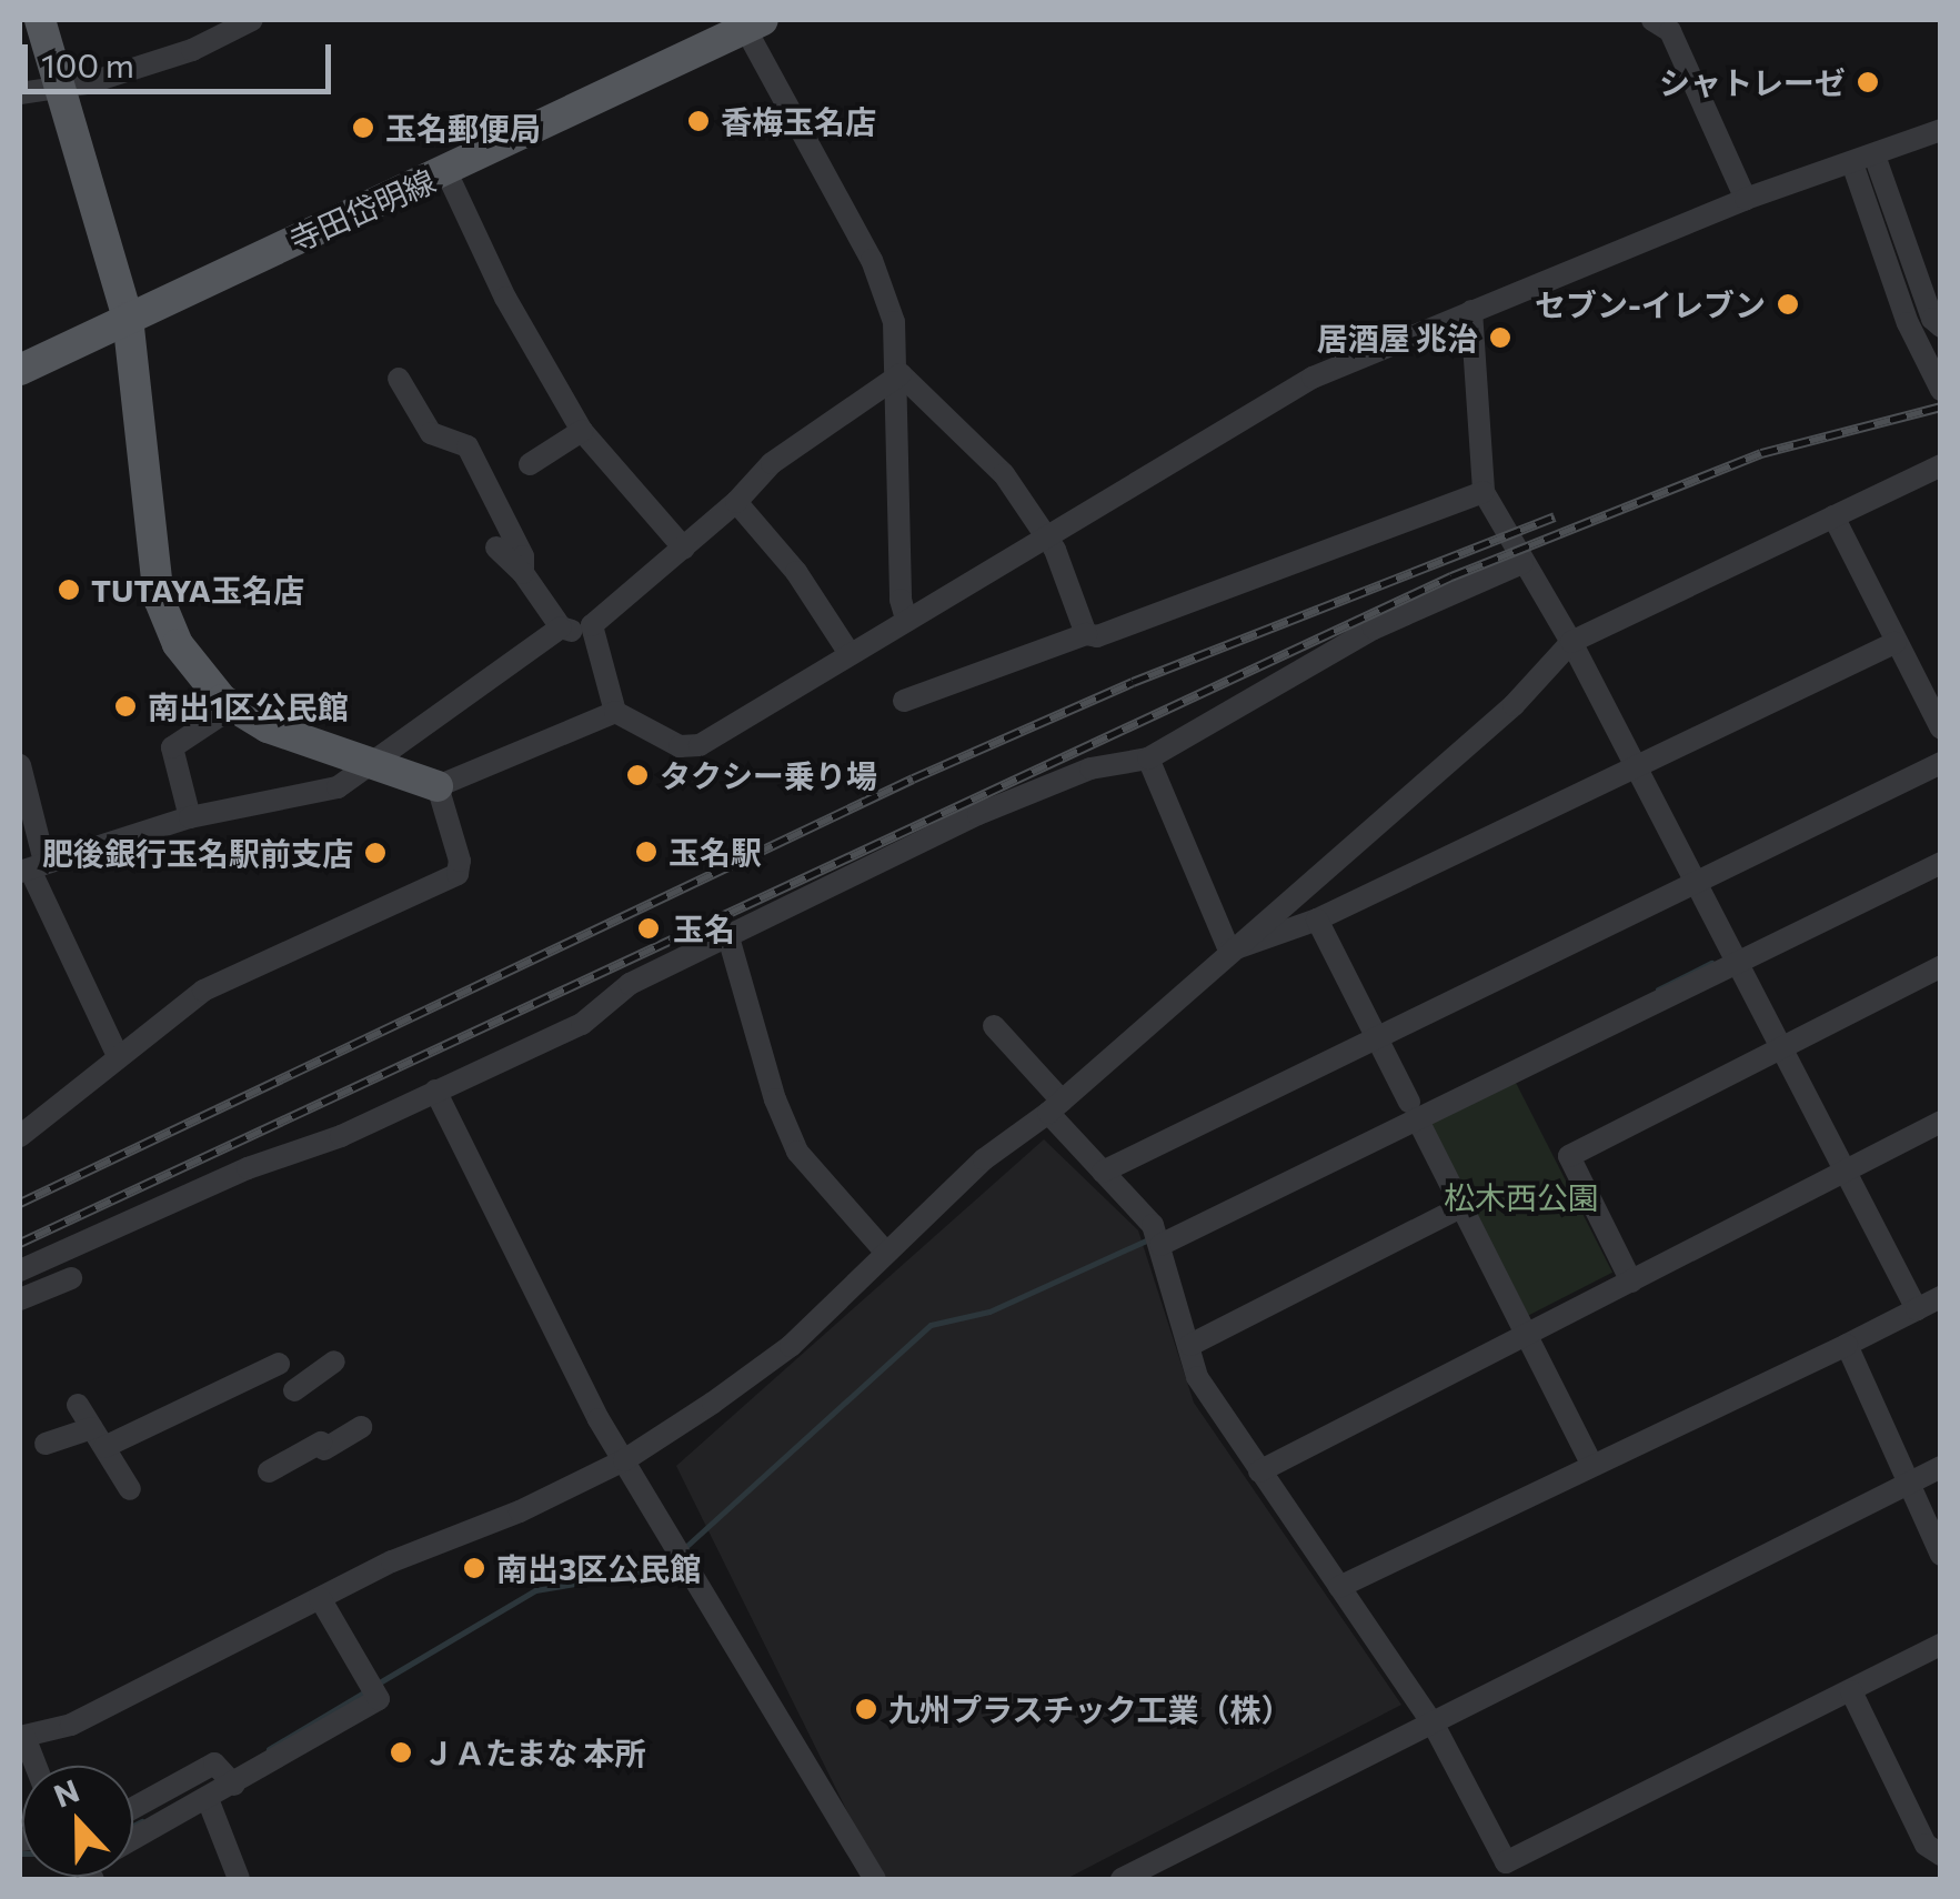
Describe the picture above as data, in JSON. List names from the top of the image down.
{
  "streets": {
    "main road": ["寺田岱明線"]
  },
  "parks": ["松木西公園"],
  "places": [
    "シャトレーゼ",
    "香梅玉名店",
    "玉名郵便局",
    "セブン-イレブン",
    "居酒屋 兆治",
    "TUTAYA玉名店",
    "南出1区公民館",
    "タクシー乗り場",
    "玉名駅",
    "肥後銀行玉名駅前支店",
    "玉名",
    "南出3区公民館",
    "九州プラスチック工業（株）",
    "ＪＡたまな 本所"
  ],
  "scale_bar": "100 m",
  "north": "top"
}
